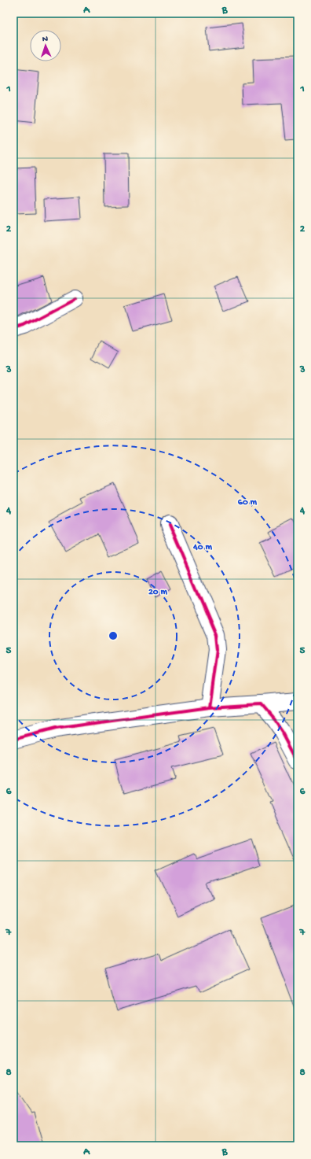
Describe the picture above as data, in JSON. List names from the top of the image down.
{
  "north": "top",
  "grid": {
    "columns": ["A", "B"],
    "rows": [
      "1",
      "2",
      "3",
      "4",
      "5",
      "6",
      "7",
      "8"
    ]
  },
  "rings": ["60 m", "40 m", "20 m"]
}
